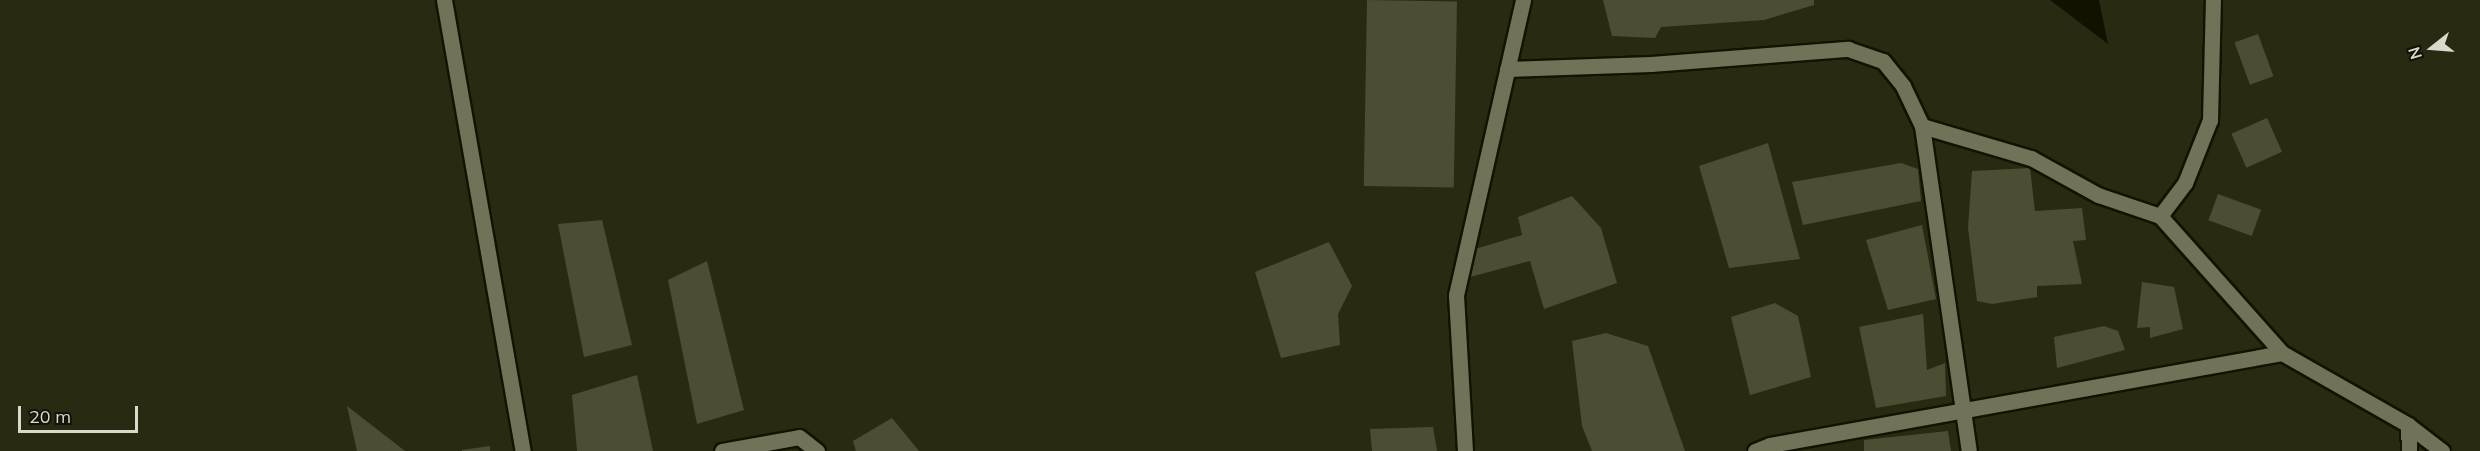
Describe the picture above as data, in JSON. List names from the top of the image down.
{
  "scale_bar": "20 m",
  "north": "left"
}
